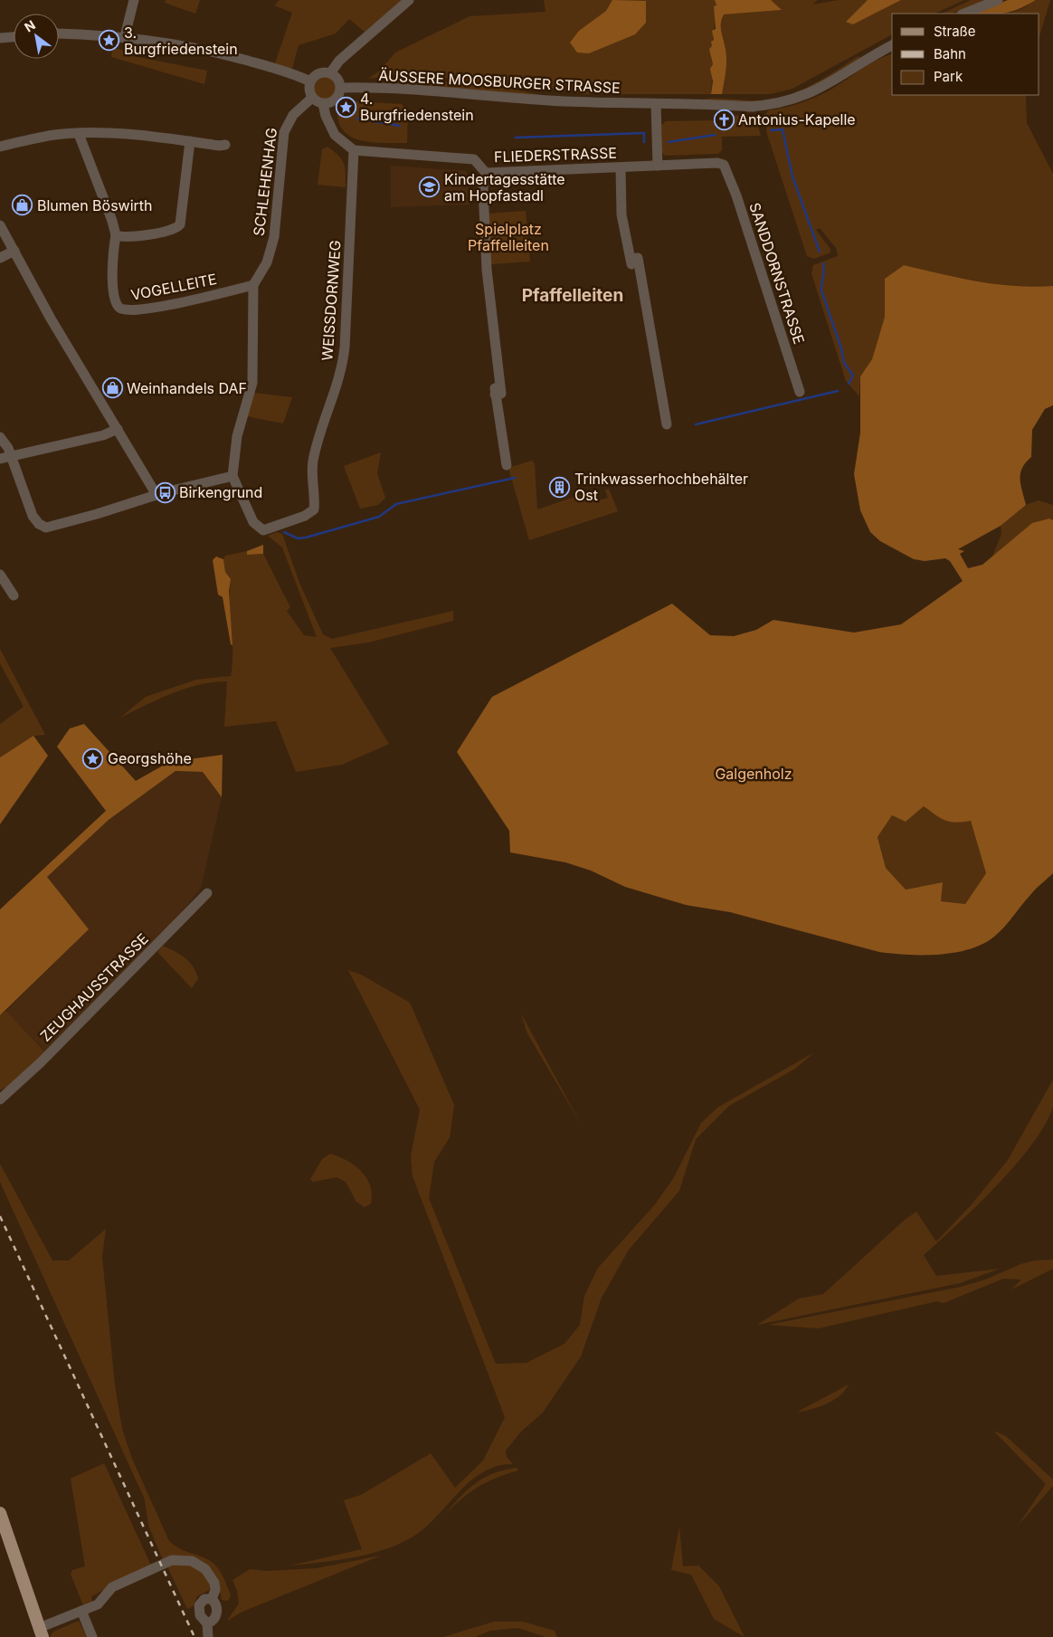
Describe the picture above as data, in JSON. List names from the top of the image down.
{
  "streets": {
    "street": [
      "ÄUSSERE MOOSBURGER STRASSE",
      "FLIEDERSTRASSE",
      "SCHLEHENHAG",
      "SANDDORNSTRASSE",
      "VOGELLEITE",
      "WEISSDORNWEG",
      "ZEUGHAUSSTRASSE"
    ]
  },
  "crossings": [
    ["ÄUSSERE MOOSBURGER STRASSE", "SCHLEHENHAG"],
    ["FLIEDERSTRASSE", "SANDDORNSTRASSE"],
    ["FLIEDERSTRASSE", "WEISSDORNWEG"],
    ["SCHLEHENHAG", "VOGELLEITE"]
  ],
  "districts": ["Pfaffelleiten"],
  "parks": ["Spielplatz Pfaffelleiten", "Galgenholz"],
  "places": {
    "place": ["3. Burgfriedenstein", "4. Burgfriedenstein", "Georgshöhe"],
    "church": ["Antonius-Kapelle"],
    "school or university": ["Kindertagesstätte am Hopfastadl"],
    "shop": ["Blumen Böswirth", "Weinhandels DAF"],
    "building": ["Trinkwasserhochbehälter Ost"],
    "bus stop": ["Birkengrund"]
  },
  "legend": ["Straße", "Bahn", "Park"],
  "north": "top left"
}
